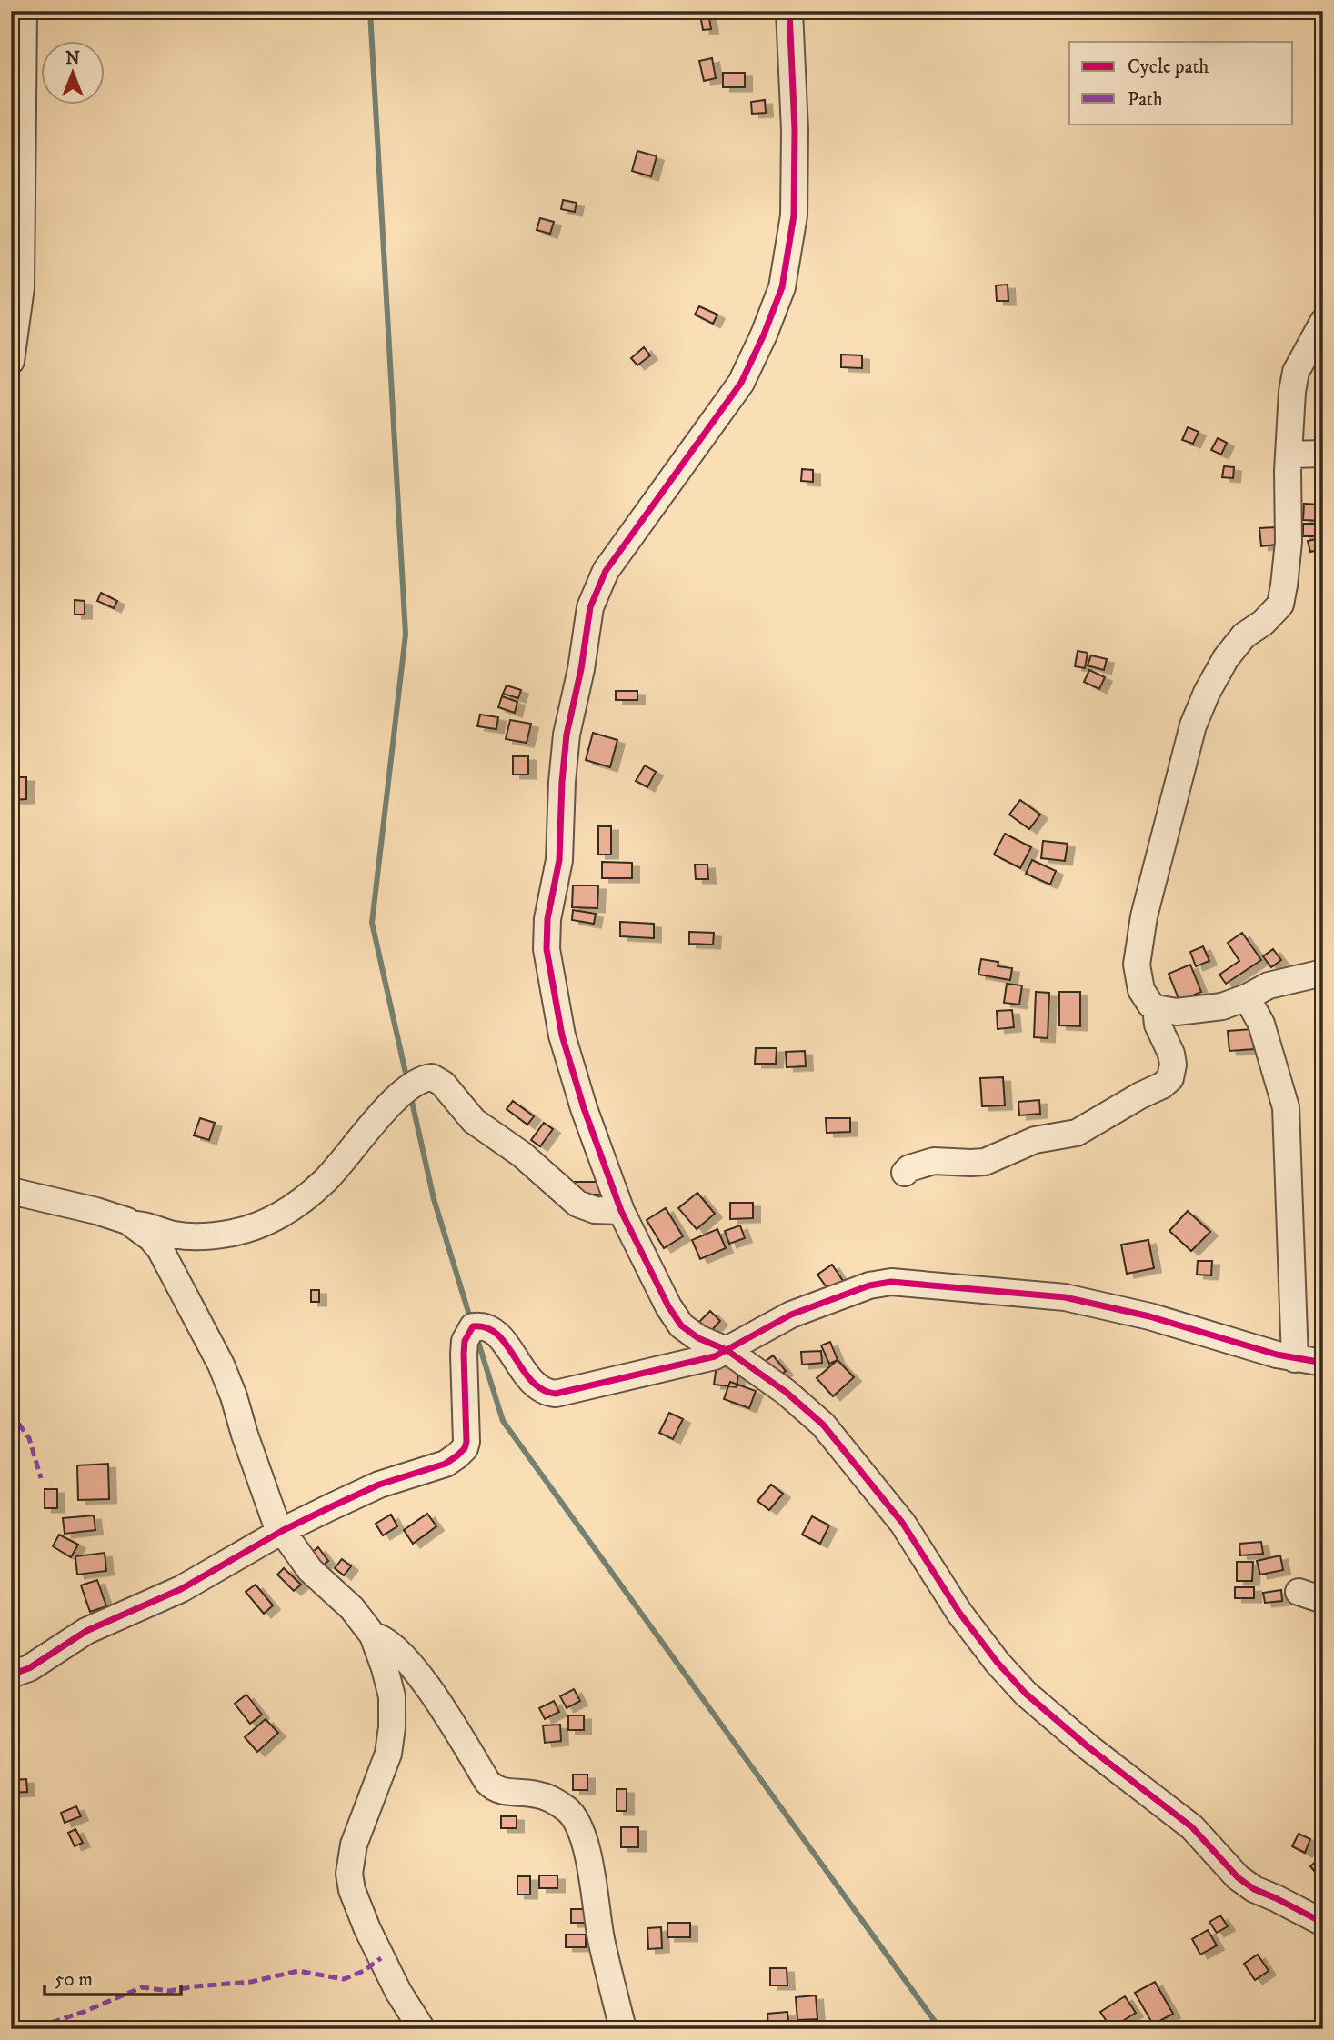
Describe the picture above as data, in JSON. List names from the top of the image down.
{
  "legend": ["Cycle path", "Path"],
  "scale_bar": "50 m",
  "north": "top"
}
